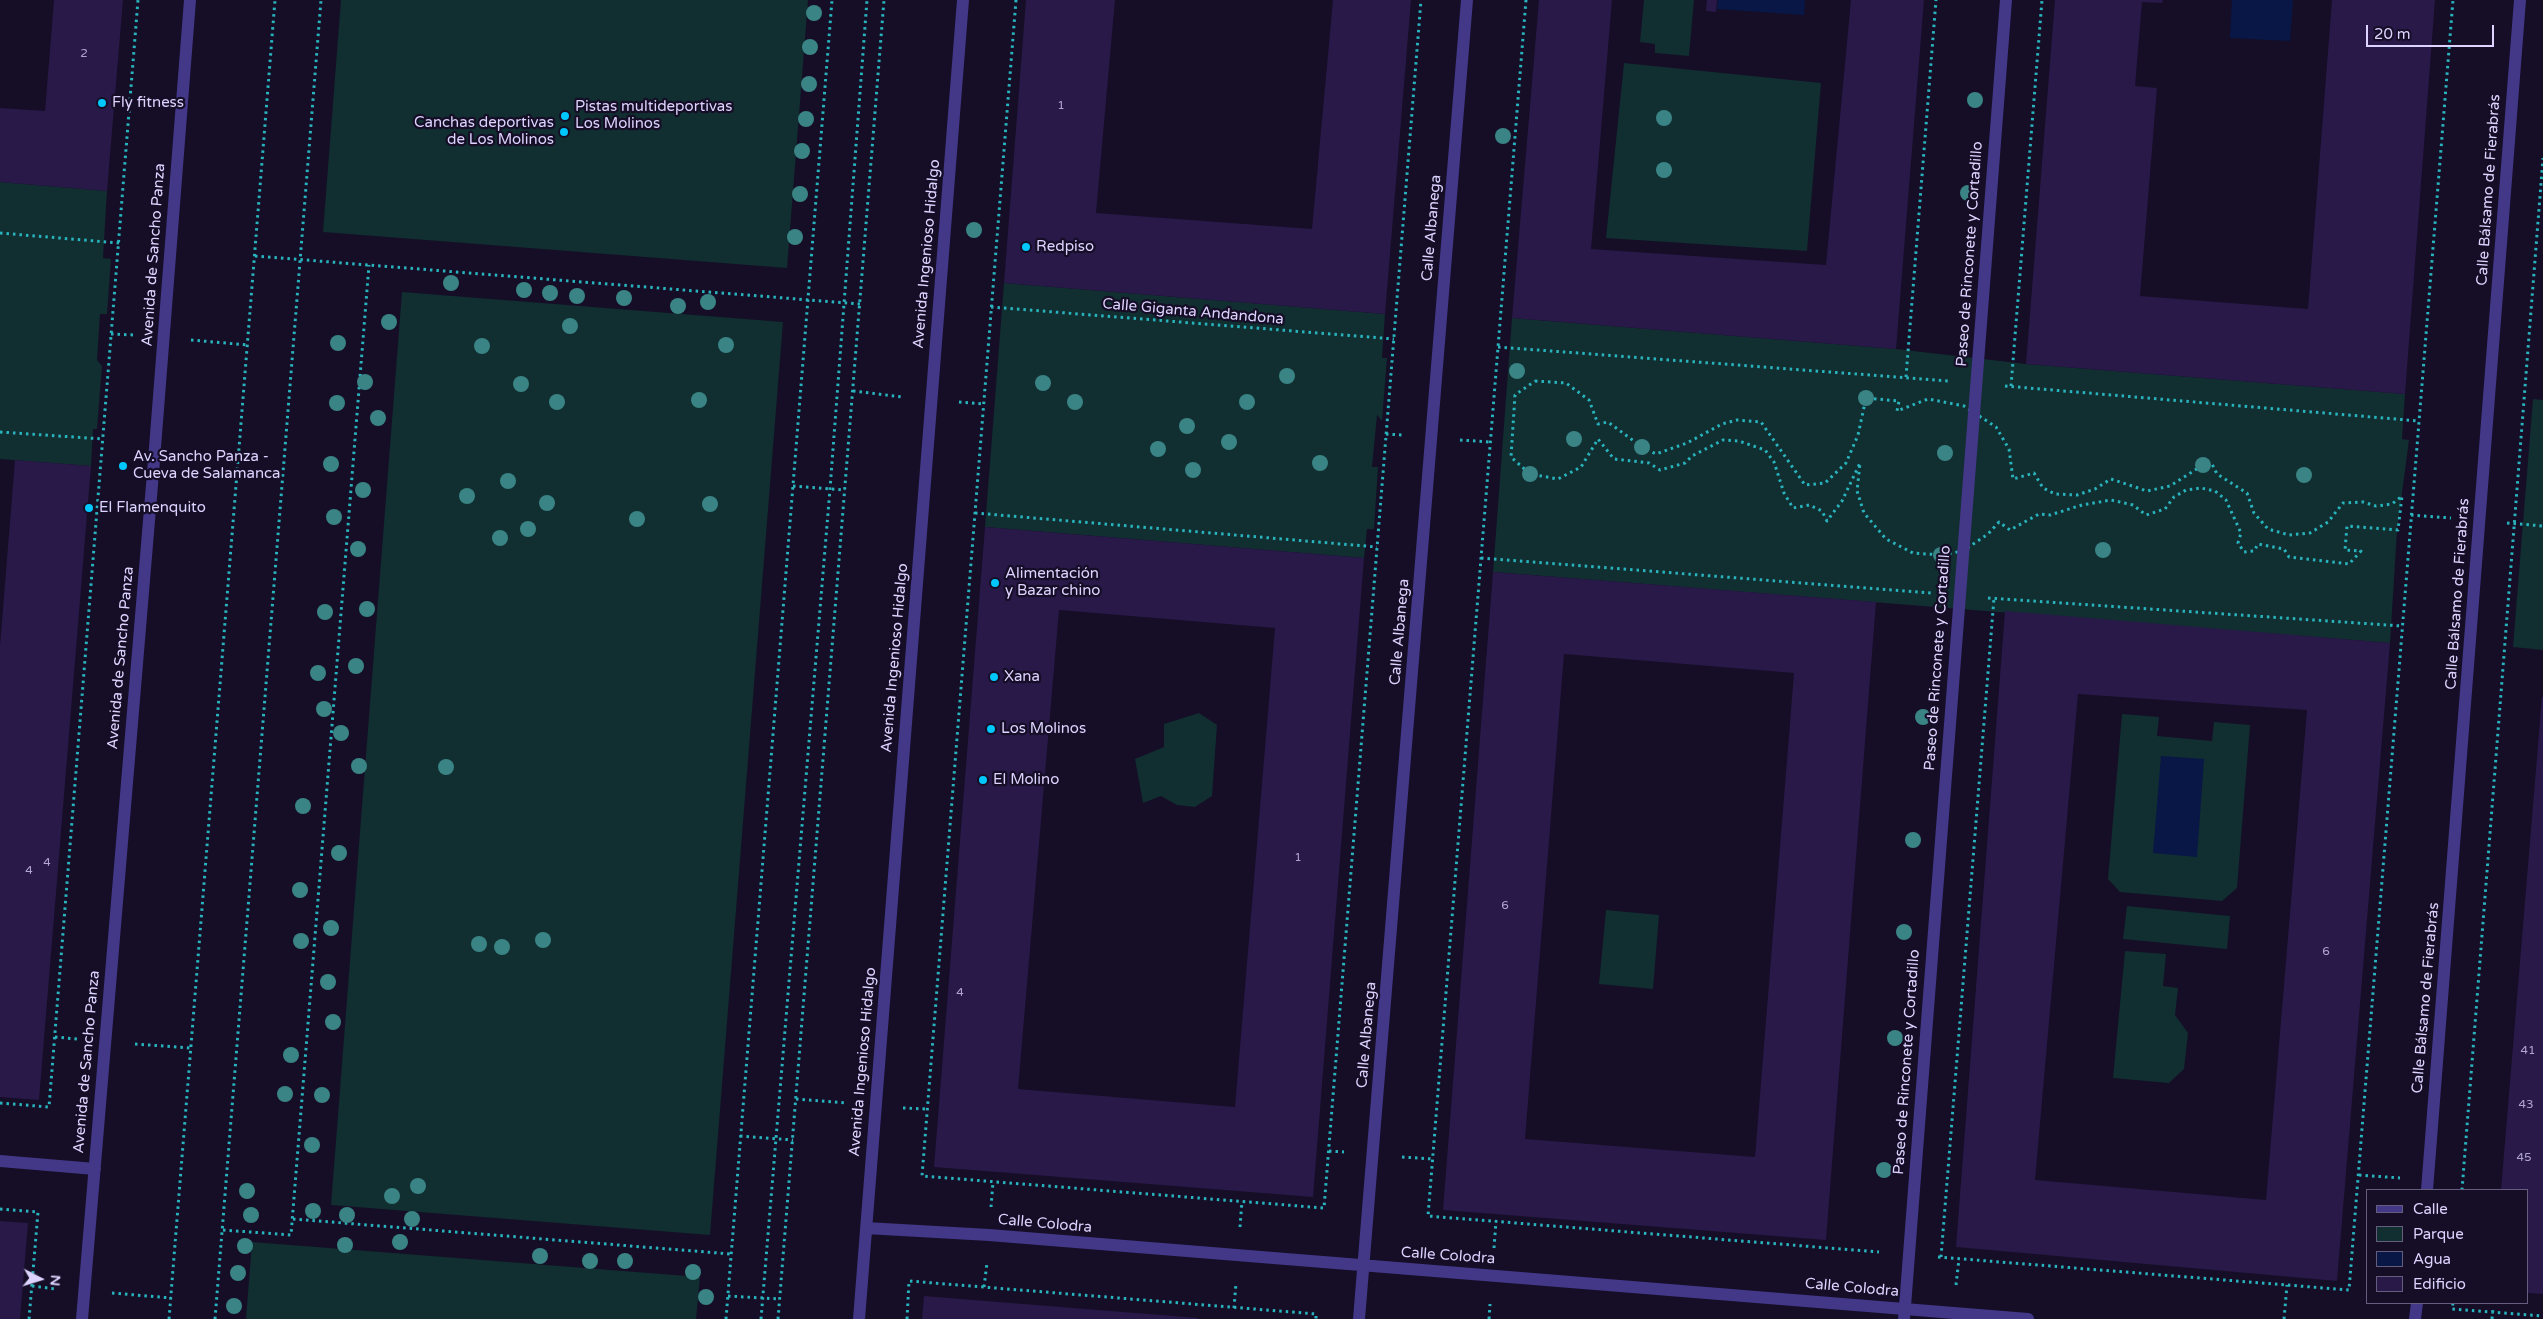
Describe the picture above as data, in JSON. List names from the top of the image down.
{
  "streets": {
    "street": [
      "Calle Bálsamo de Fierabrás",
      "Calle Albanega",
      "Avenida Ingenioso Hidalgo",
      "Paseo de Rinconete y Cortadillo",
      "Avenida de Sancho Panza",
      "Calle Colodra"
    ],
    "path": ["Calle Giganta Andandona"]
  },
  "crossings": [
    ["Calle Albanega", "Calle Colodra"],
    ["Avenida Ingenioso Hidalgo", "Calle Colodra"],
    ["Paseo de Rinconete y Cortadillo", "Calle Colodra"]
  ],
  "places": [
    "Fly fitness",
    "Pistas multideportivas Los Molinos",
    "Canchas deportivas de Los Molinos",
    "Redpiso",
    "Av. Sancho Panza - Cueva de Salamanca",
    "El Flamenquito",
    "Alimentación y Bazar chino",
    "Xana",
    "Los Molinos",
    "El Molino"
  ],
  "house_numbers": [
    "2",
    "1",
    "1",
    "4",
    "4",
    "6",
    "6",
    "4",
    "41",
    "43",
    "45"
  ],
  "legend": [
    "Calle",
    "Parque",
    "Agua",
    "Edificio"
  ],
  "scale_bar": "20 m",
  "north": "right"
}
